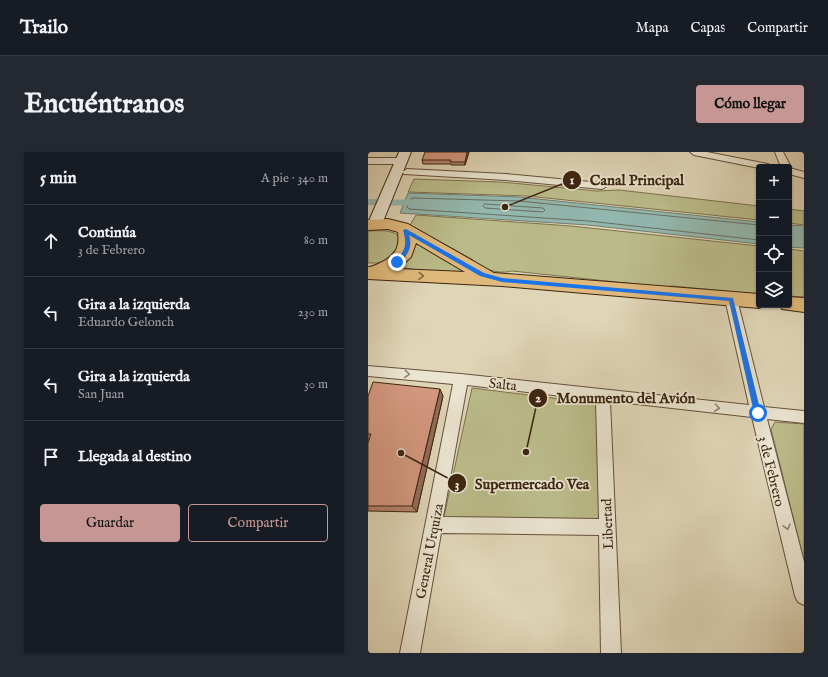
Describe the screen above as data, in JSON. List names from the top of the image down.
{
  "streets": {
    "street": [
      "Salta",
      "3 de Febrero",
      "Libertad",
      "General Urquiza"
    ]
  },
  "crossings": [
    ["Salta", "3 de Febrero"],
    ["Salta", "Libertad"],
    ["Salta", "General Urquiza"]
  ],
  "one_way": ["Salta", "3 de Febrero"],
  "places": ["Canal Principal", "Monumento del Avión", "Supermercado Vea"],
  "page": {
    "header": "Trailo",
    "nav": ["Mapa", "Capas", "Compartir"],
    "buttons": [
      "Cómo llegar",
      ["Guardar", "Compartir"]
    ],
    "title": "Encuéntranos",
    "heading": ["5 min", "A pie · 340 m"],
    "map_buttons": ["+", "−"],
    "list": [
      ["Continúa", "3 de Febrero", "80 m"],
      ["Gira a la izquierda", "Eduardo Gelonch", "230 m"],
      ["Gira a la izquierda", "San Juan", "30 m"],
      "Llegada al destino"
    ]
  }
}
